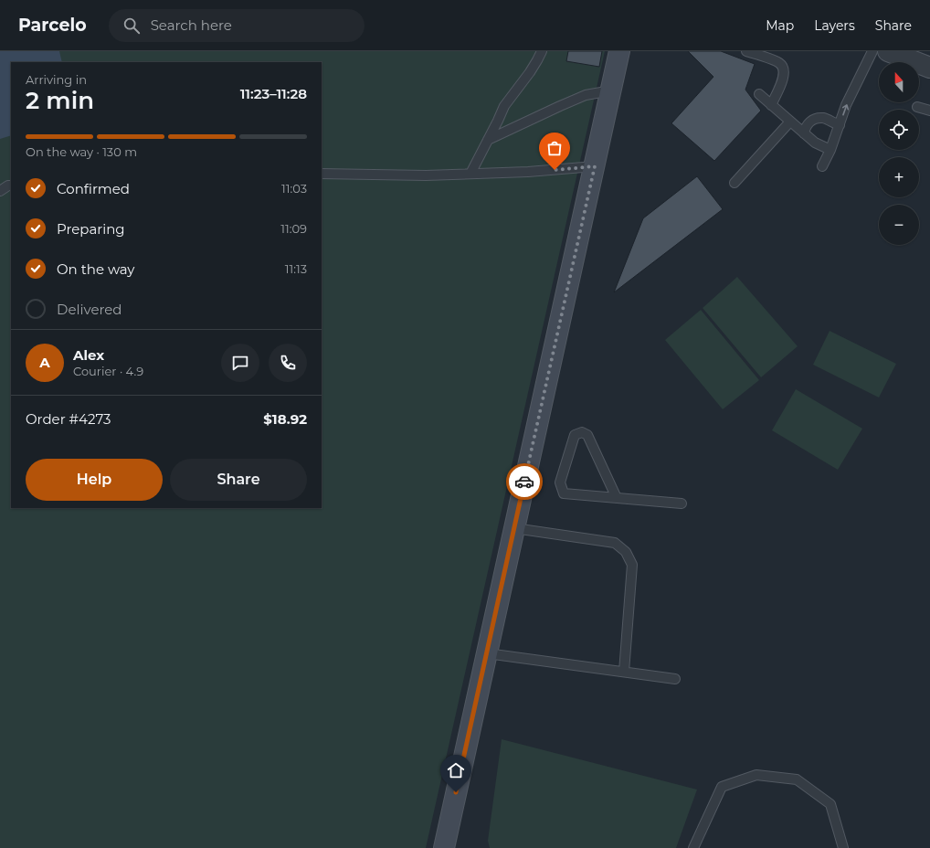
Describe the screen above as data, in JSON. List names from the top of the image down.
{
  "north": "top",
  "page": {
    "header": "Parcelo",
    "search": "Search here",
    "nav": ["Map", "Layers", "Share"],
    "map_buttons": ["+", "−"],
    "heading": ["2 min", "Arriving in", "11:23–11:28"],
    "panel": [
      "Alex",
      "Courier · 4.9",
      "Order #4273",
      "$18.92"
    ],
    "bar": "On the way · 130 m",
    "list": [
      ["Confirmed", "11:03"],
      ["Preparing", "11:09"],
      ["On the way", "11:13"],
      "Delivered"
    ],
    "round": "A",
    "buttons": ["Help", "Share"]
  }
}
